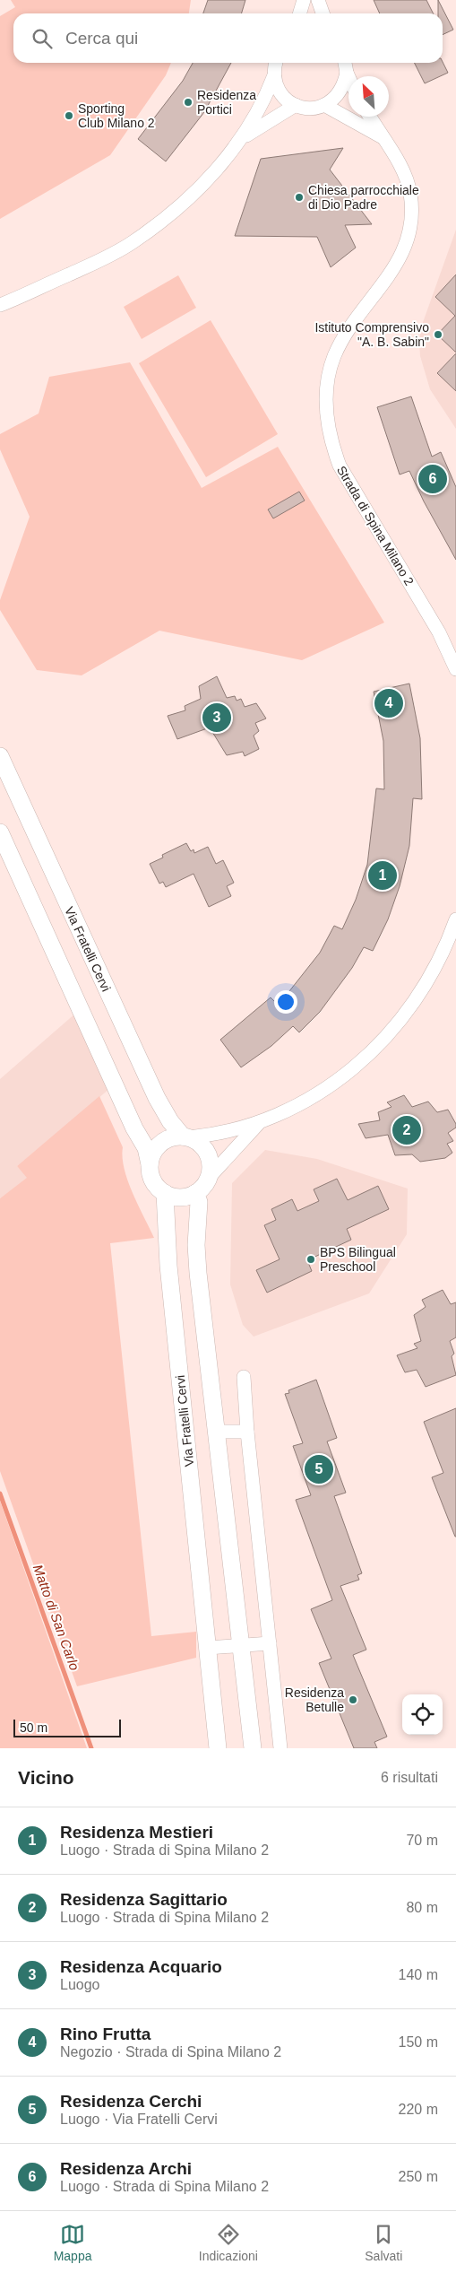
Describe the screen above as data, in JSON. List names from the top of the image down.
{
  "streets": {
    "street": ["Strada di Spina Milano 2", "Via Fratelli Cervi"]
  },
  "water": ["Matto di San Carlo"],
  "places": [
    "Residenza Portici",
    "Sporting Club Milano 2",
    "Chiesa parrocchiale di Dio Padre",
    "Istituto Comprensivo \"A. B. Sabin\"",
    "BPS Bilingual Preschool",
    "Residenza Betulle"
  ],
  "scale_bar": "50 m",
  "north": "top left",
  "page": {
    "search": "Cerca qui",
    "pins": [
      "6",
      "4",
      "3",
      "1",
      "2",
      "5"
    ],
    "scale": "50 m",
    "heading": ["Vicino", "6 risultati"],
    "list": [
      {
        "mark": "1",
        "name": "Residenza Mestieri",
        "note": "Luogo · Strada di Spina Milano 2",
        "value": "70 m"
      },
      {
        "mark": "2",
        "name": "Residenza Sagittario",
        "note": "Luogo · Strada di Spina Milano 2",
        "value": "80 m"
      },
      {
        "mark": "3",
        "name": "Residenza Acquario",
        "note": "Luogo",
        "value": "140 m"
      },
      {
        "mark": "4",
        "name": "Rino Frutta",
        "note": "Negozio · Strada di Spina Milano 2",
        "value": "150 m"
      },
      {
        "mark": "5",
        "name": "Residenza Cerchi",
        "note": "Luogo · Via Fratelli Cervi",
        "value": "220 m"
      },
      {
        "mark": "6",
        "name": "Residenza Archi",
        "note": "Luogo · Strada di Spina Milano 2",
        "value": "250 m"
      }
    ],
    "nav": ["Mappa", "Indicazioni", "Salvati"]
  }
}
